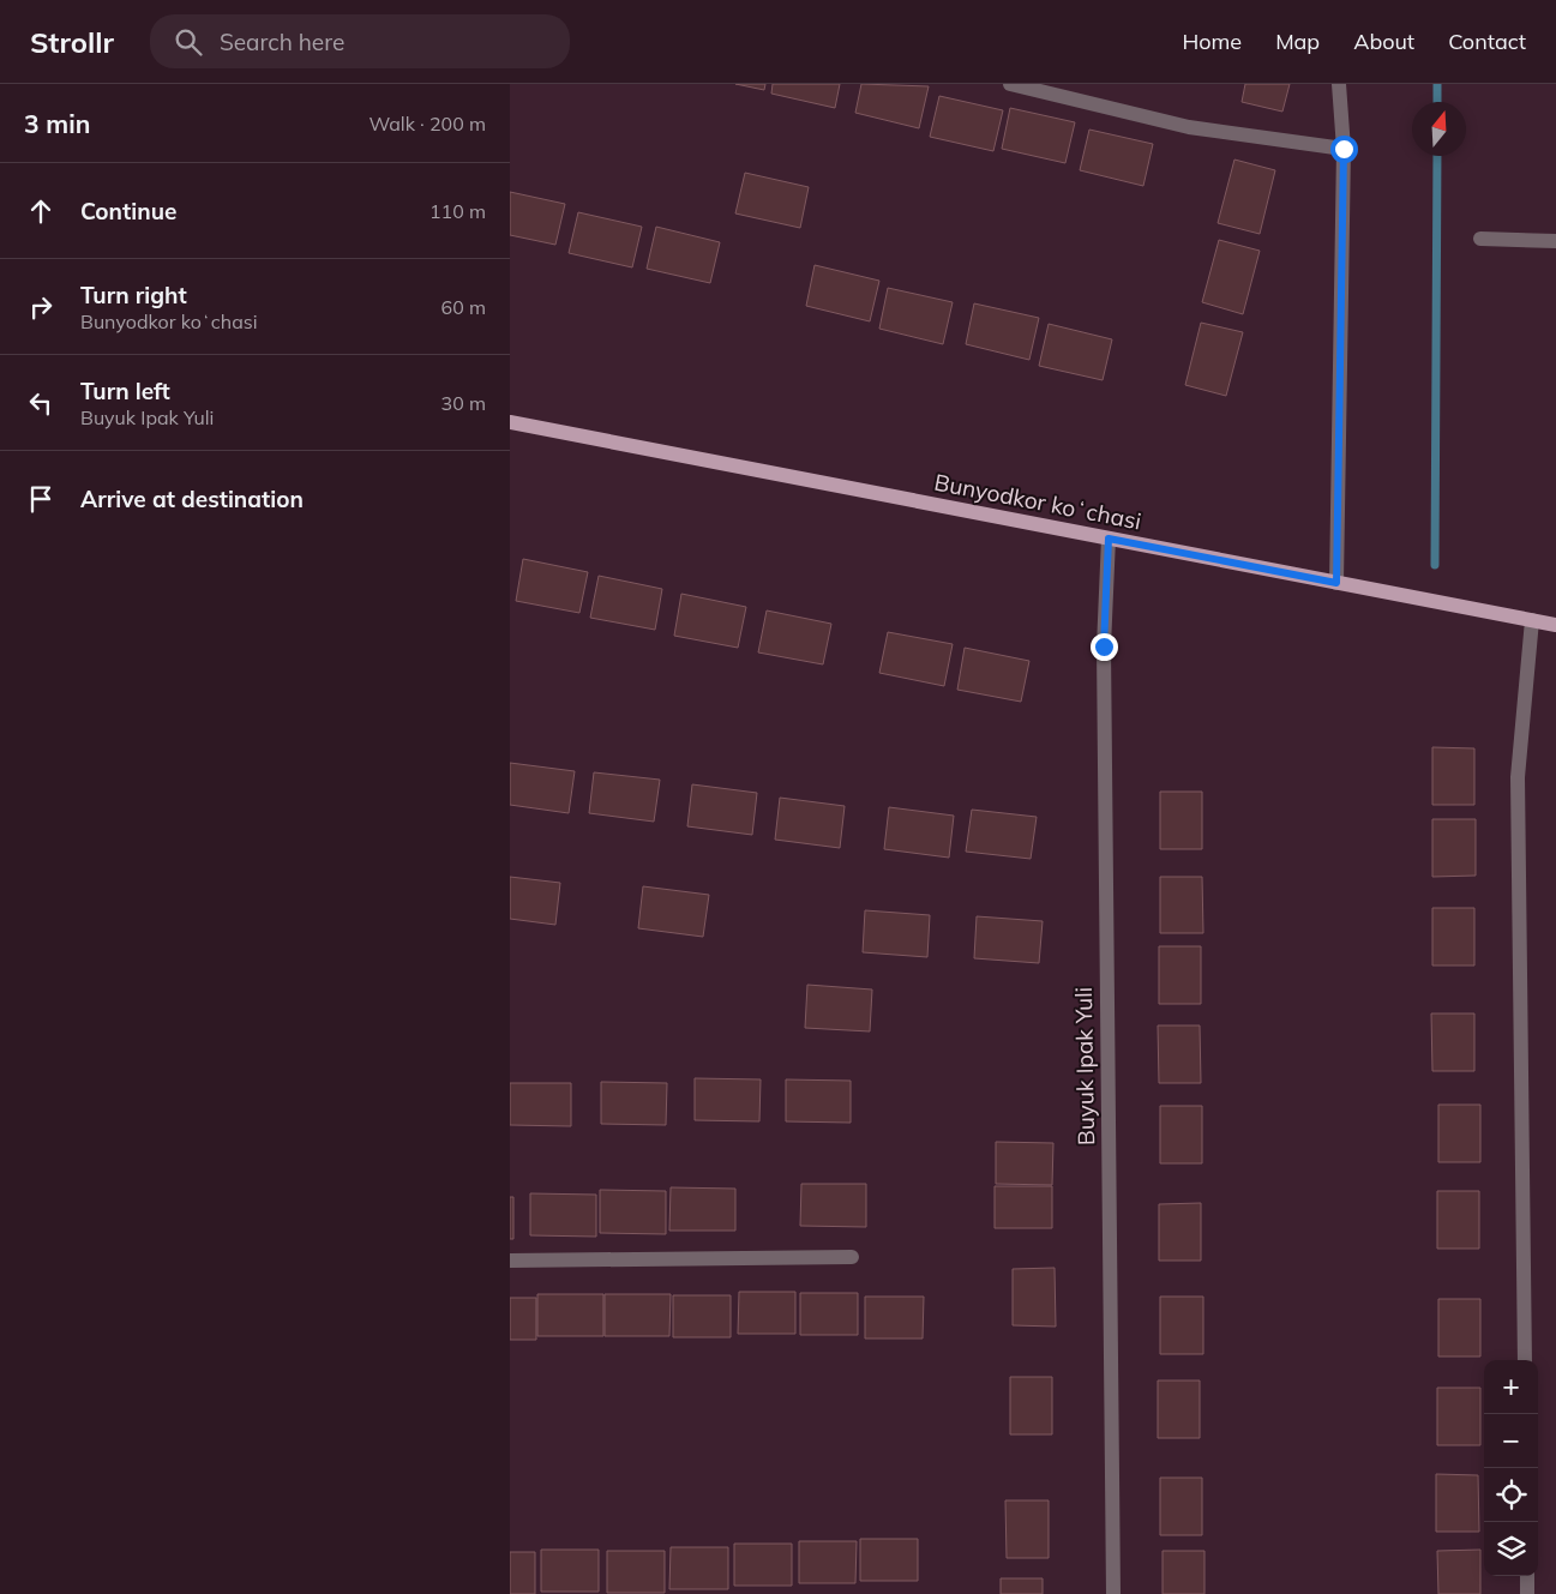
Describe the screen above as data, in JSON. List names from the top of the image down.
{
  "streets": {
    "main road": ["Bunyodkor koʻchasi"],
    "street": ["Buyuk Ipak Yuli"]
  },
  "crossings": [
    ["Bunyodkor koʻchasi", "Buyuk Ipak Yuli"]
  ],
  "north": "top",
  "page": {
    "header": "Strollr",
    "search": "Search here",
    "nav": [
      "Home",
      "Map",
      "About",
      "Contact"
    ],
    "heading": ["3 min", "Walk · 200 m"],
    "list": [
      ["Continue", "110 m"],
      ["Turn right", "Bunyodkor koʻchasi", "60 m"],
      ["Turn left", "Buyuk Ipak Yuli", "30 m"],
      "Arrive at destination"
    ],
    "map_buttons": ["+", "−"]
  }
}
